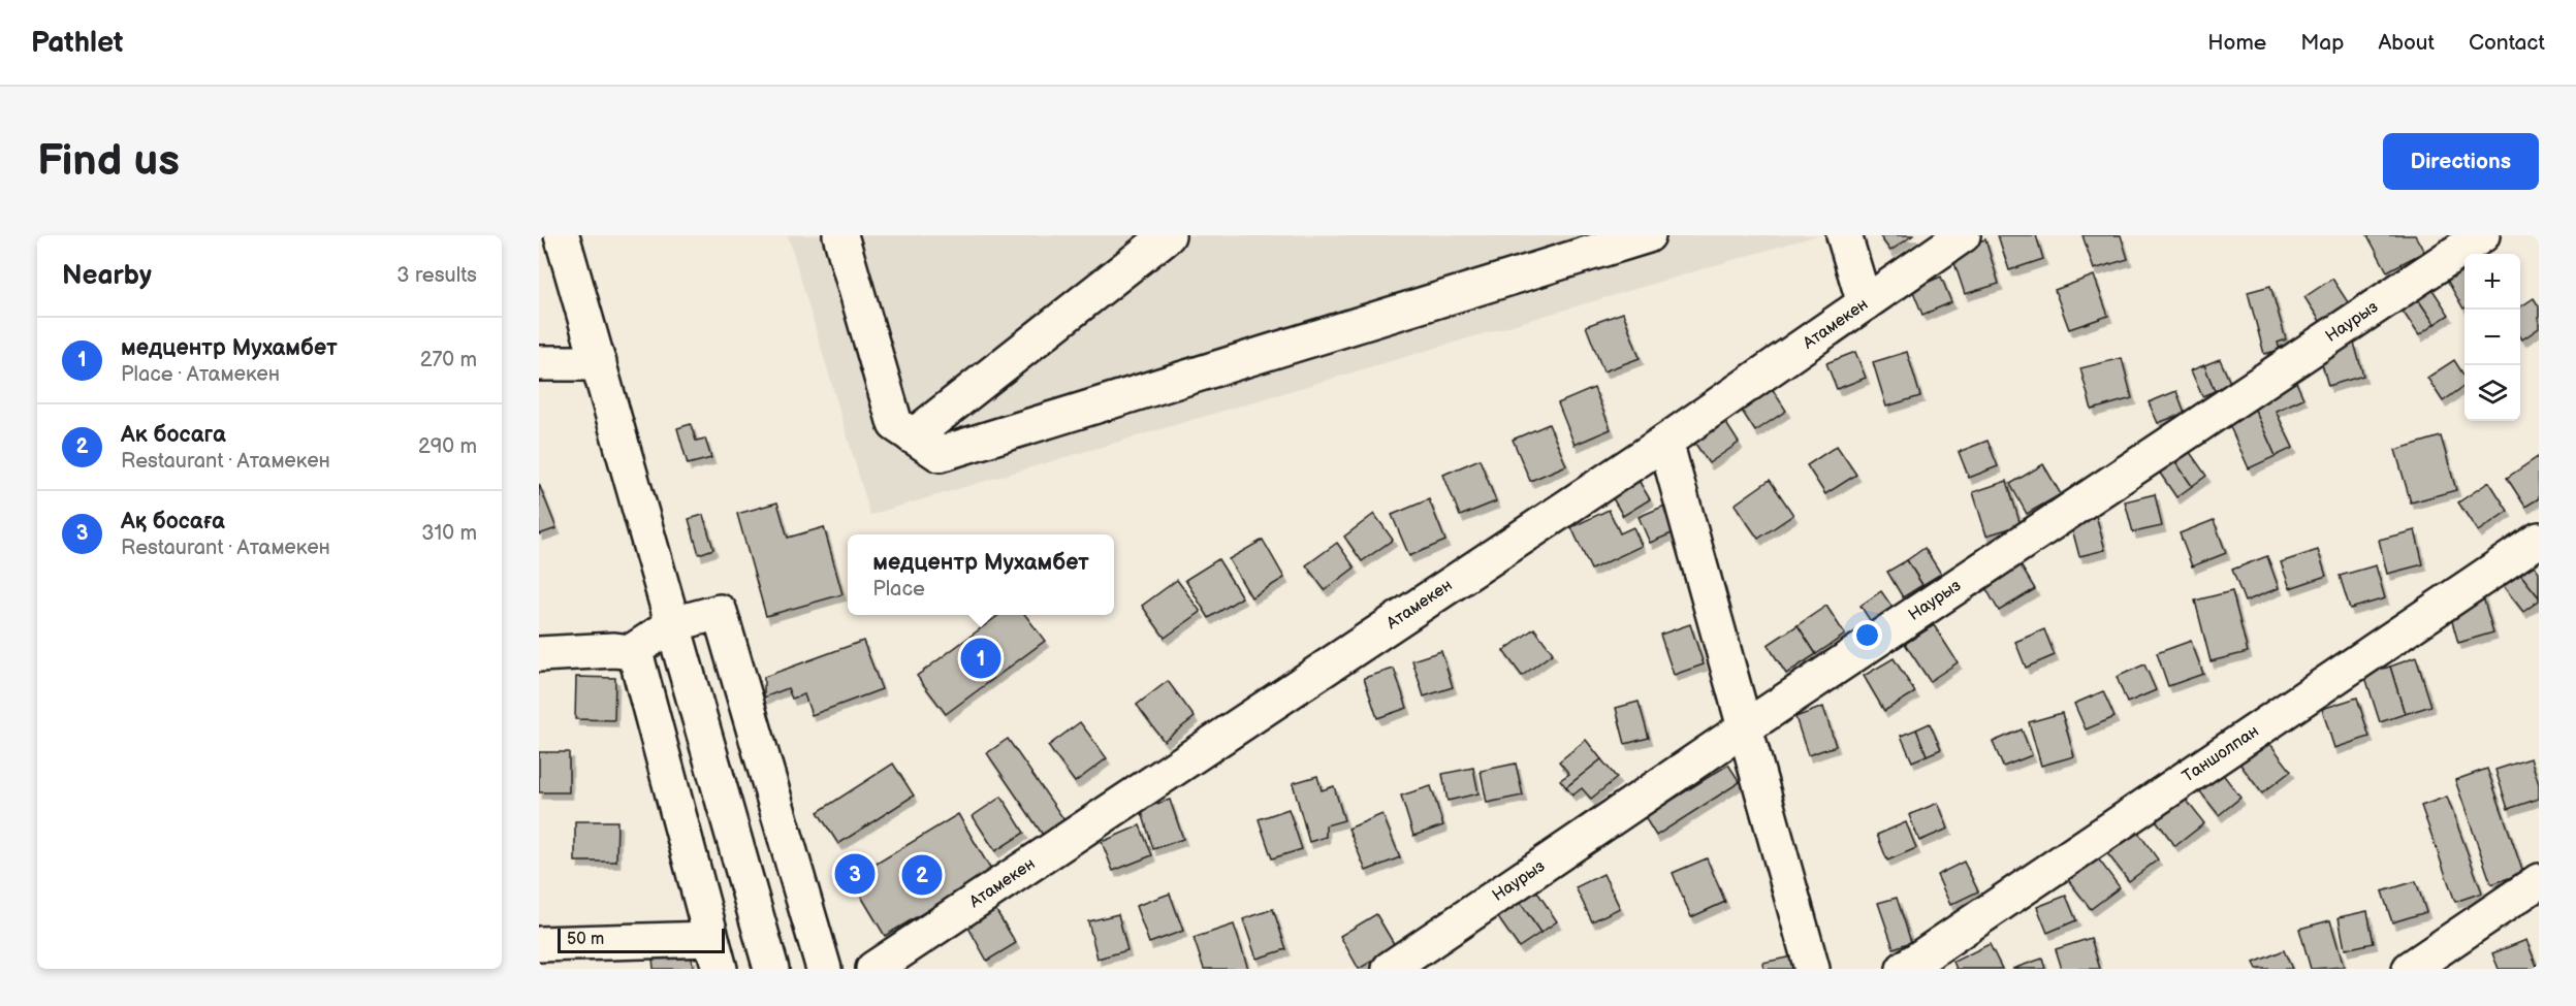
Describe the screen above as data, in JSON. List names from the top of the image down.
{
  "streets": {
    "street": ["Наурыз", "Атамекен", "Таншолпан"]
  },
  "scale_bar": "50 m",
  "page": {
    "header": "Pathlet",
    "nav": [
      "Home",
      "Map",
      "About",
      "Contact"
    ],
    "buttons": "Directions",
    "title": "Find us",
    "heading": ["Nearby", "3 results"],
    "map_buttons": ["+", "−"],
    "list": [
      {
        "mark": "1",
        "name": "медцентр Мухамбет",
        "note": "Place · Атамекен",
        "value": "270 m"
      },
      {
        "mark": "2",
        "name": "Ак босага",
        "note": "Restaurant · Атамекен",
        "value": "290 m"
      },
      {
        "mark": "3",
        "name": "Ақ босаға",
        "note": "Restaurant · Атамекен",
        "value": "310 m"
      }
    ],
    "popup": ["медцентр Мухамбет", "Place"],
    "pins": ["1", "3", "2"],
    "scale": "50 m"
  }
}
